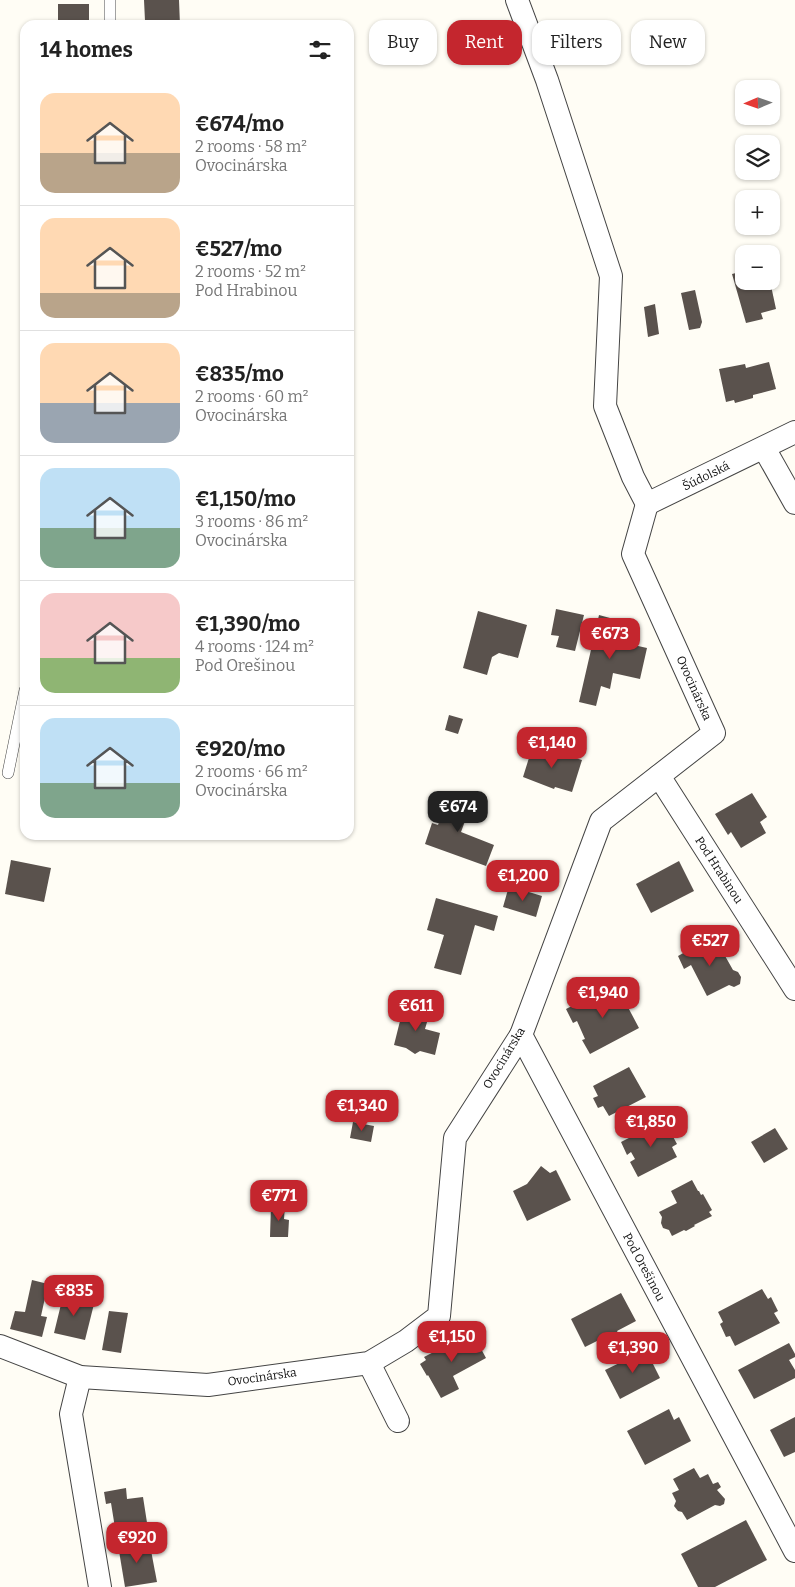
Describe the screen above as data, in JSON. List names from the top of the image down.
{
  "streets": {
    "street": [
      "Šúdolská",
      "Ovocinárska",
      "Pod Hrabinou",
      "Pod Orešinou"
    ]
  },
  "crossings": [
    ["Šúdolská", "Ovocinárska"],
    ["Ovocinárska", "Pod Hrabinou"],
    ["Ovocinárska", "Pod Orešinou"]
  ],
  "north": "left",
  "page": {
    "chip": [
      "Buy",
      "Rent",
      "Filters",
      "New"
    ],
    "heading": "14 homes",
    "map_buttons": ["+", "−"],
    "list": [
      {
        "name": "€674/mo",
        "note": "2 rooms · 58 m² · Ovocinárska"
      },
      {
        "name": "€527/mo",
        "note": "2 rooms · 52 m² · Pod Hrabinou"
      },
      {
        "name": "€835/mo",
        "note": "2 rooms · 60 m² · Ovocinárska"
      },
      {
        "name": "€1,150/mo",
        "note": "3 rooms · 86 m² · Ovocinárska"
      },
      {
        "name": "€1,390/mo",
        "note": "4 rooms · 124 m² · Pod Orešinou"
      },
      {
        "name": "€920/mo",
        "note": "2 rooms · 66 m² · Ovocinárska"
      }
    ],
    "price": [
      "€673",
      "€1,140",
      "€674",
      "€1,200",
      "€527",
      "€1,940",
      "€611",
      "€1,340",
      "€1,850",
      "€771",
      "€835",
      "€1,150",
      "€1,390",
      "€920"
    ]
  }
}
